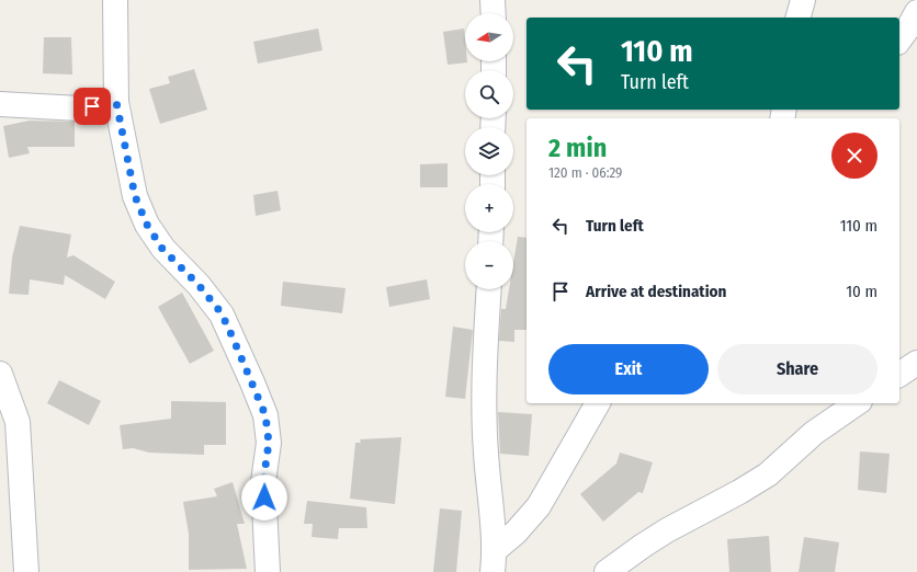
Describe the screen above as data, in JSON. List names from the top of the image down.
{
  "north": "left",
  "page": {
    "map_buttons": ["+", "−"],
    "turn": ["110 m", "Turn left"],
    "heading": ["2 min", "120 m · 06:29"],
    "list": [
      {
        "name": "Turn left",
        "value": "110 m"
      },
      {
        "name": "Arrive at destination",
        "value": "10 m"
      }
    ],
    "buttons": ["Exit", "Share"]
  }
}
